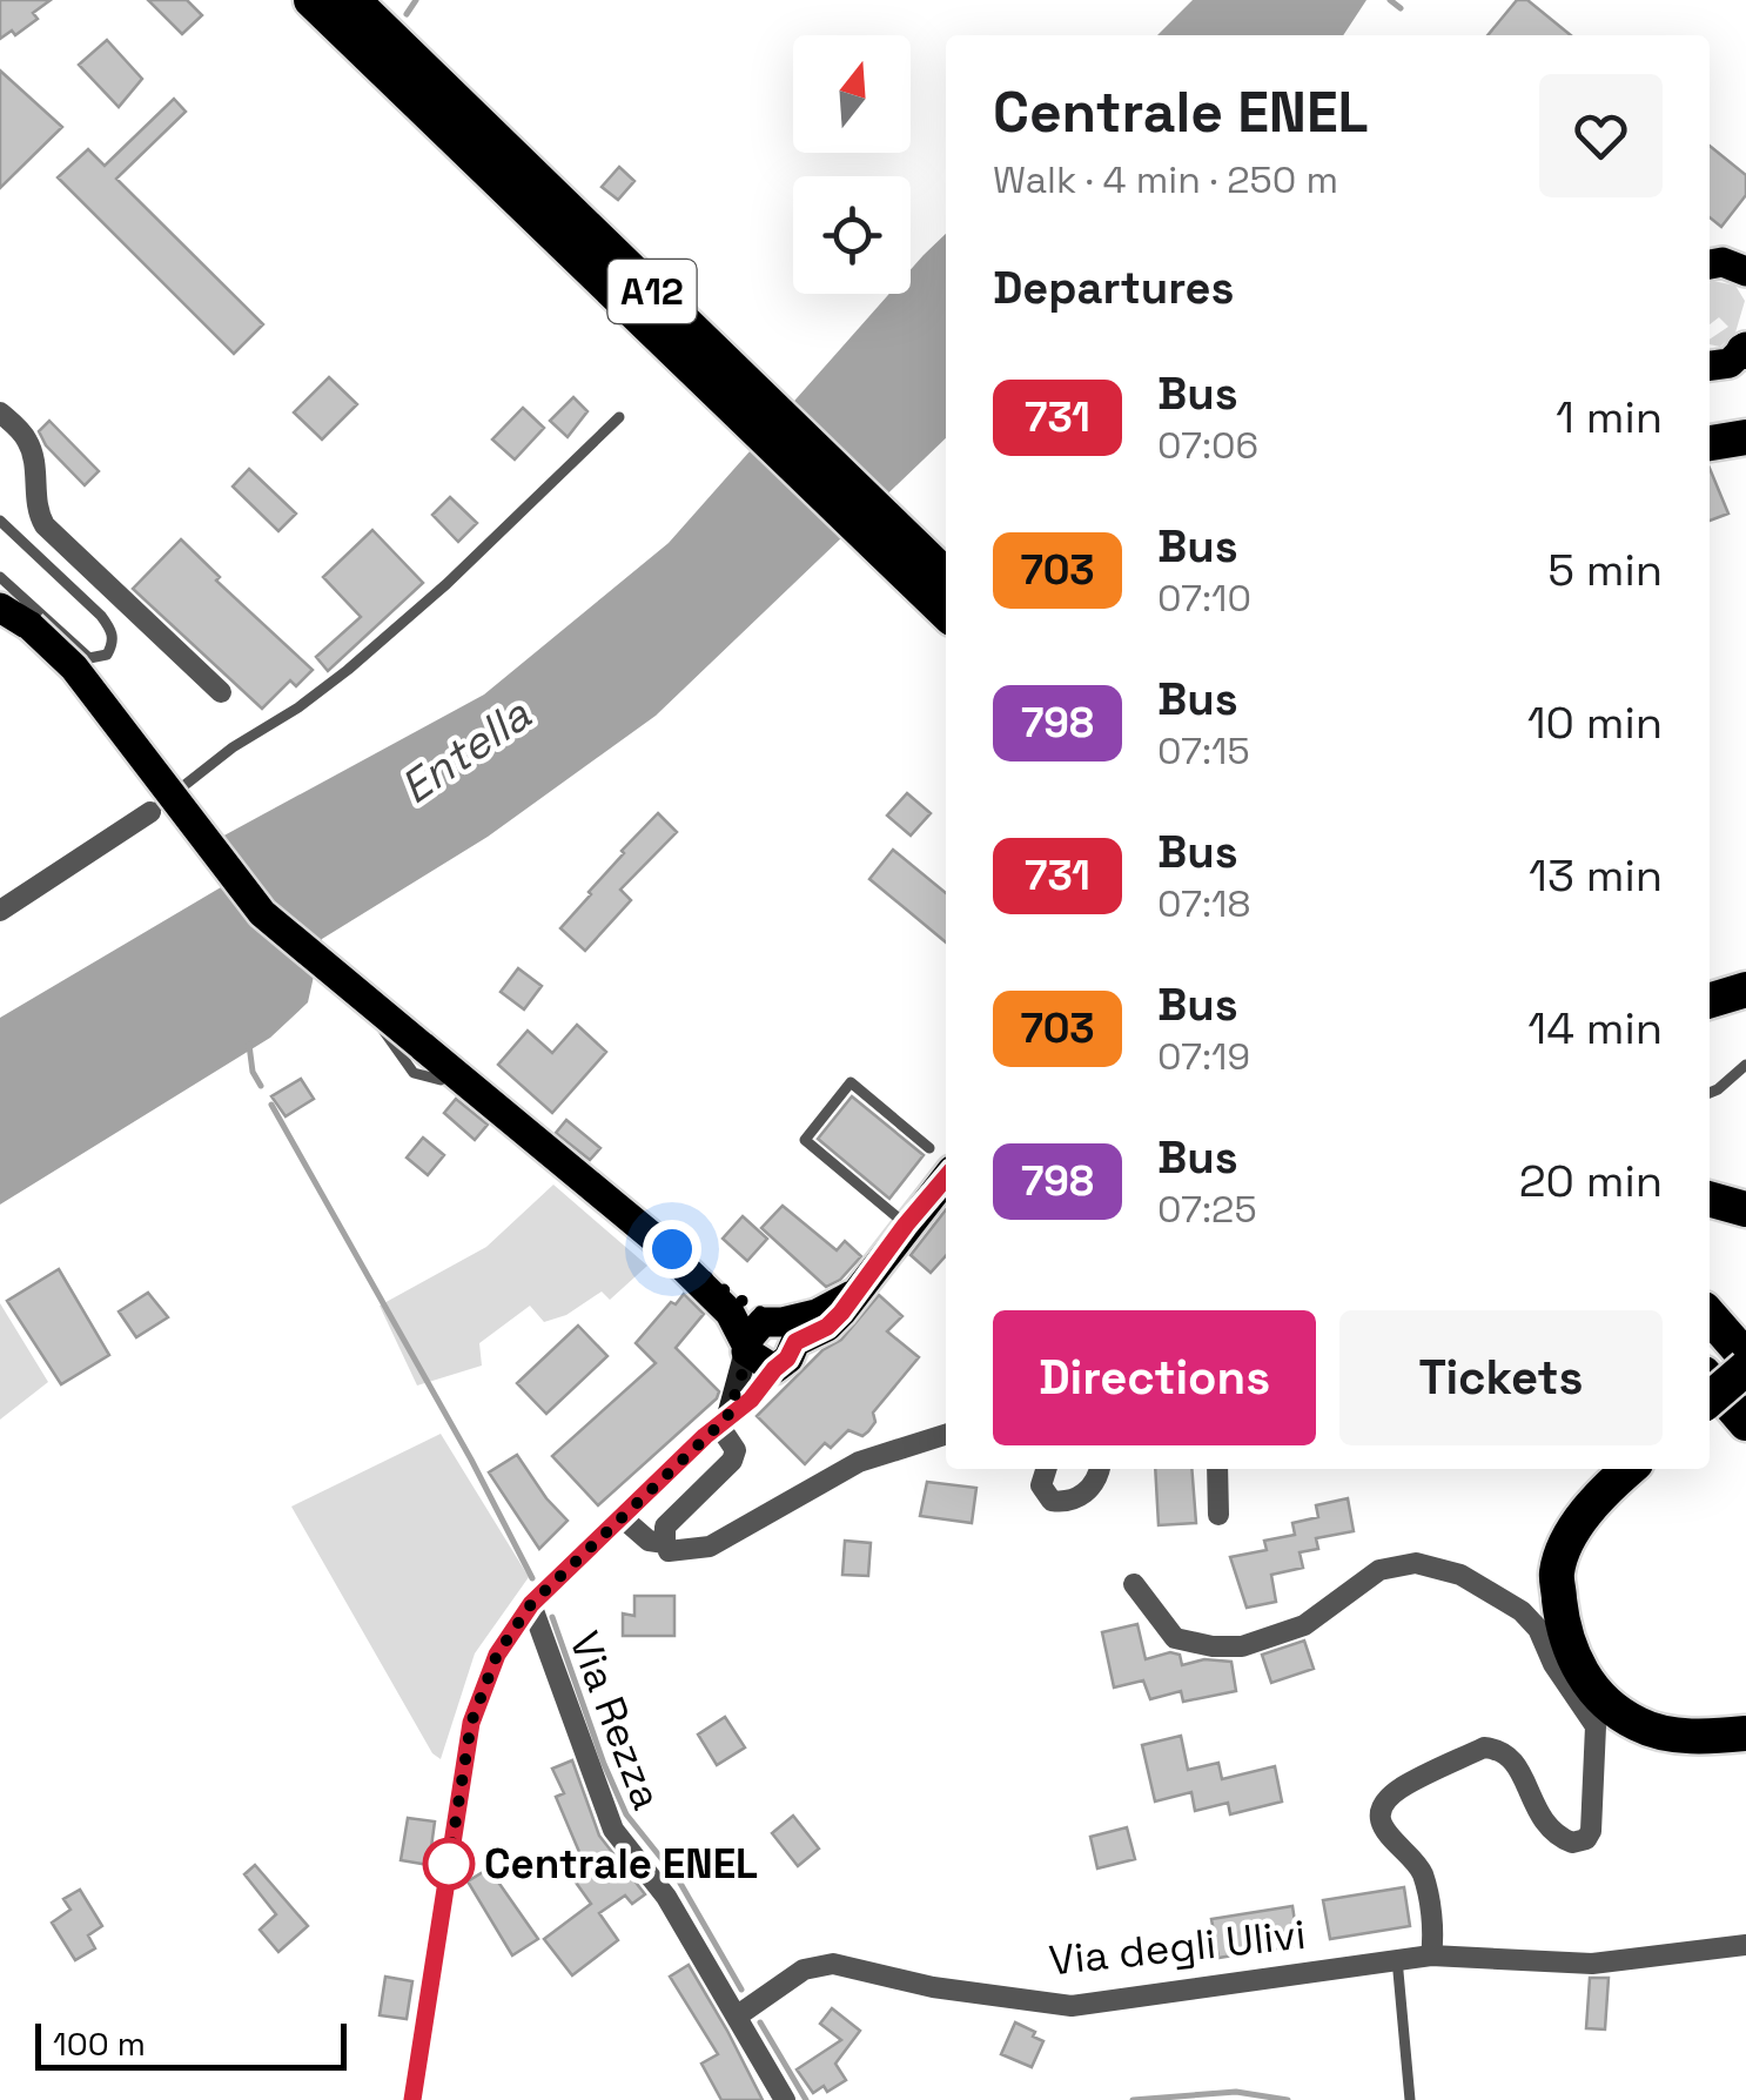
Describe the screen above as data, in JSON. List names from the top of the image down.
{
  "streets": {
    "highway": ["A12"],
    "street": ["Via Rezza", "Via degli Ulivi"]
  },
  "crossings": [
    ["Via Rezza", "Via degli Ulivi"]
  ],
  "water": ["Entella"],
  "places": ["Centrale ENEL"],
  "lines": ["bus line 731"],
  "scale_bar": "100 m",
  "north": "top",
  "page": {
    "heading": [
      ["Centrale ENEL", "Walk · 4 min · 250 m"],
      "Departures"
    ],
    "list": [
      {
        "mark": "731",
        "name": "Bus",
        "note": "07:06",
        "value": "1 min"
      },
      {
        "mark": "703",
        "name": "Bus",
        "note": "07:10",
        "value": "5 min"
      },
      {
        "mark": "798",
        "name": "Bus",
        "note": "07:15",
        "value": "10 min"
      },
      {
        "mark": "731",
        "name": "Bus",
        "note": "07:18",
        "value": "13 min"
      },
      {
        "mark": "703",
        "name": "Bus",
        "note": "07:19",
        "value": "14 min"
      },
      {
        "mark": "798",
        "name": "Bus",
        "note": "07:25",
        "value": "20 min"
      }
    ],
    "buttons": ["Directions", "Tickets"],
    "scale": "100 m"
  }
}
